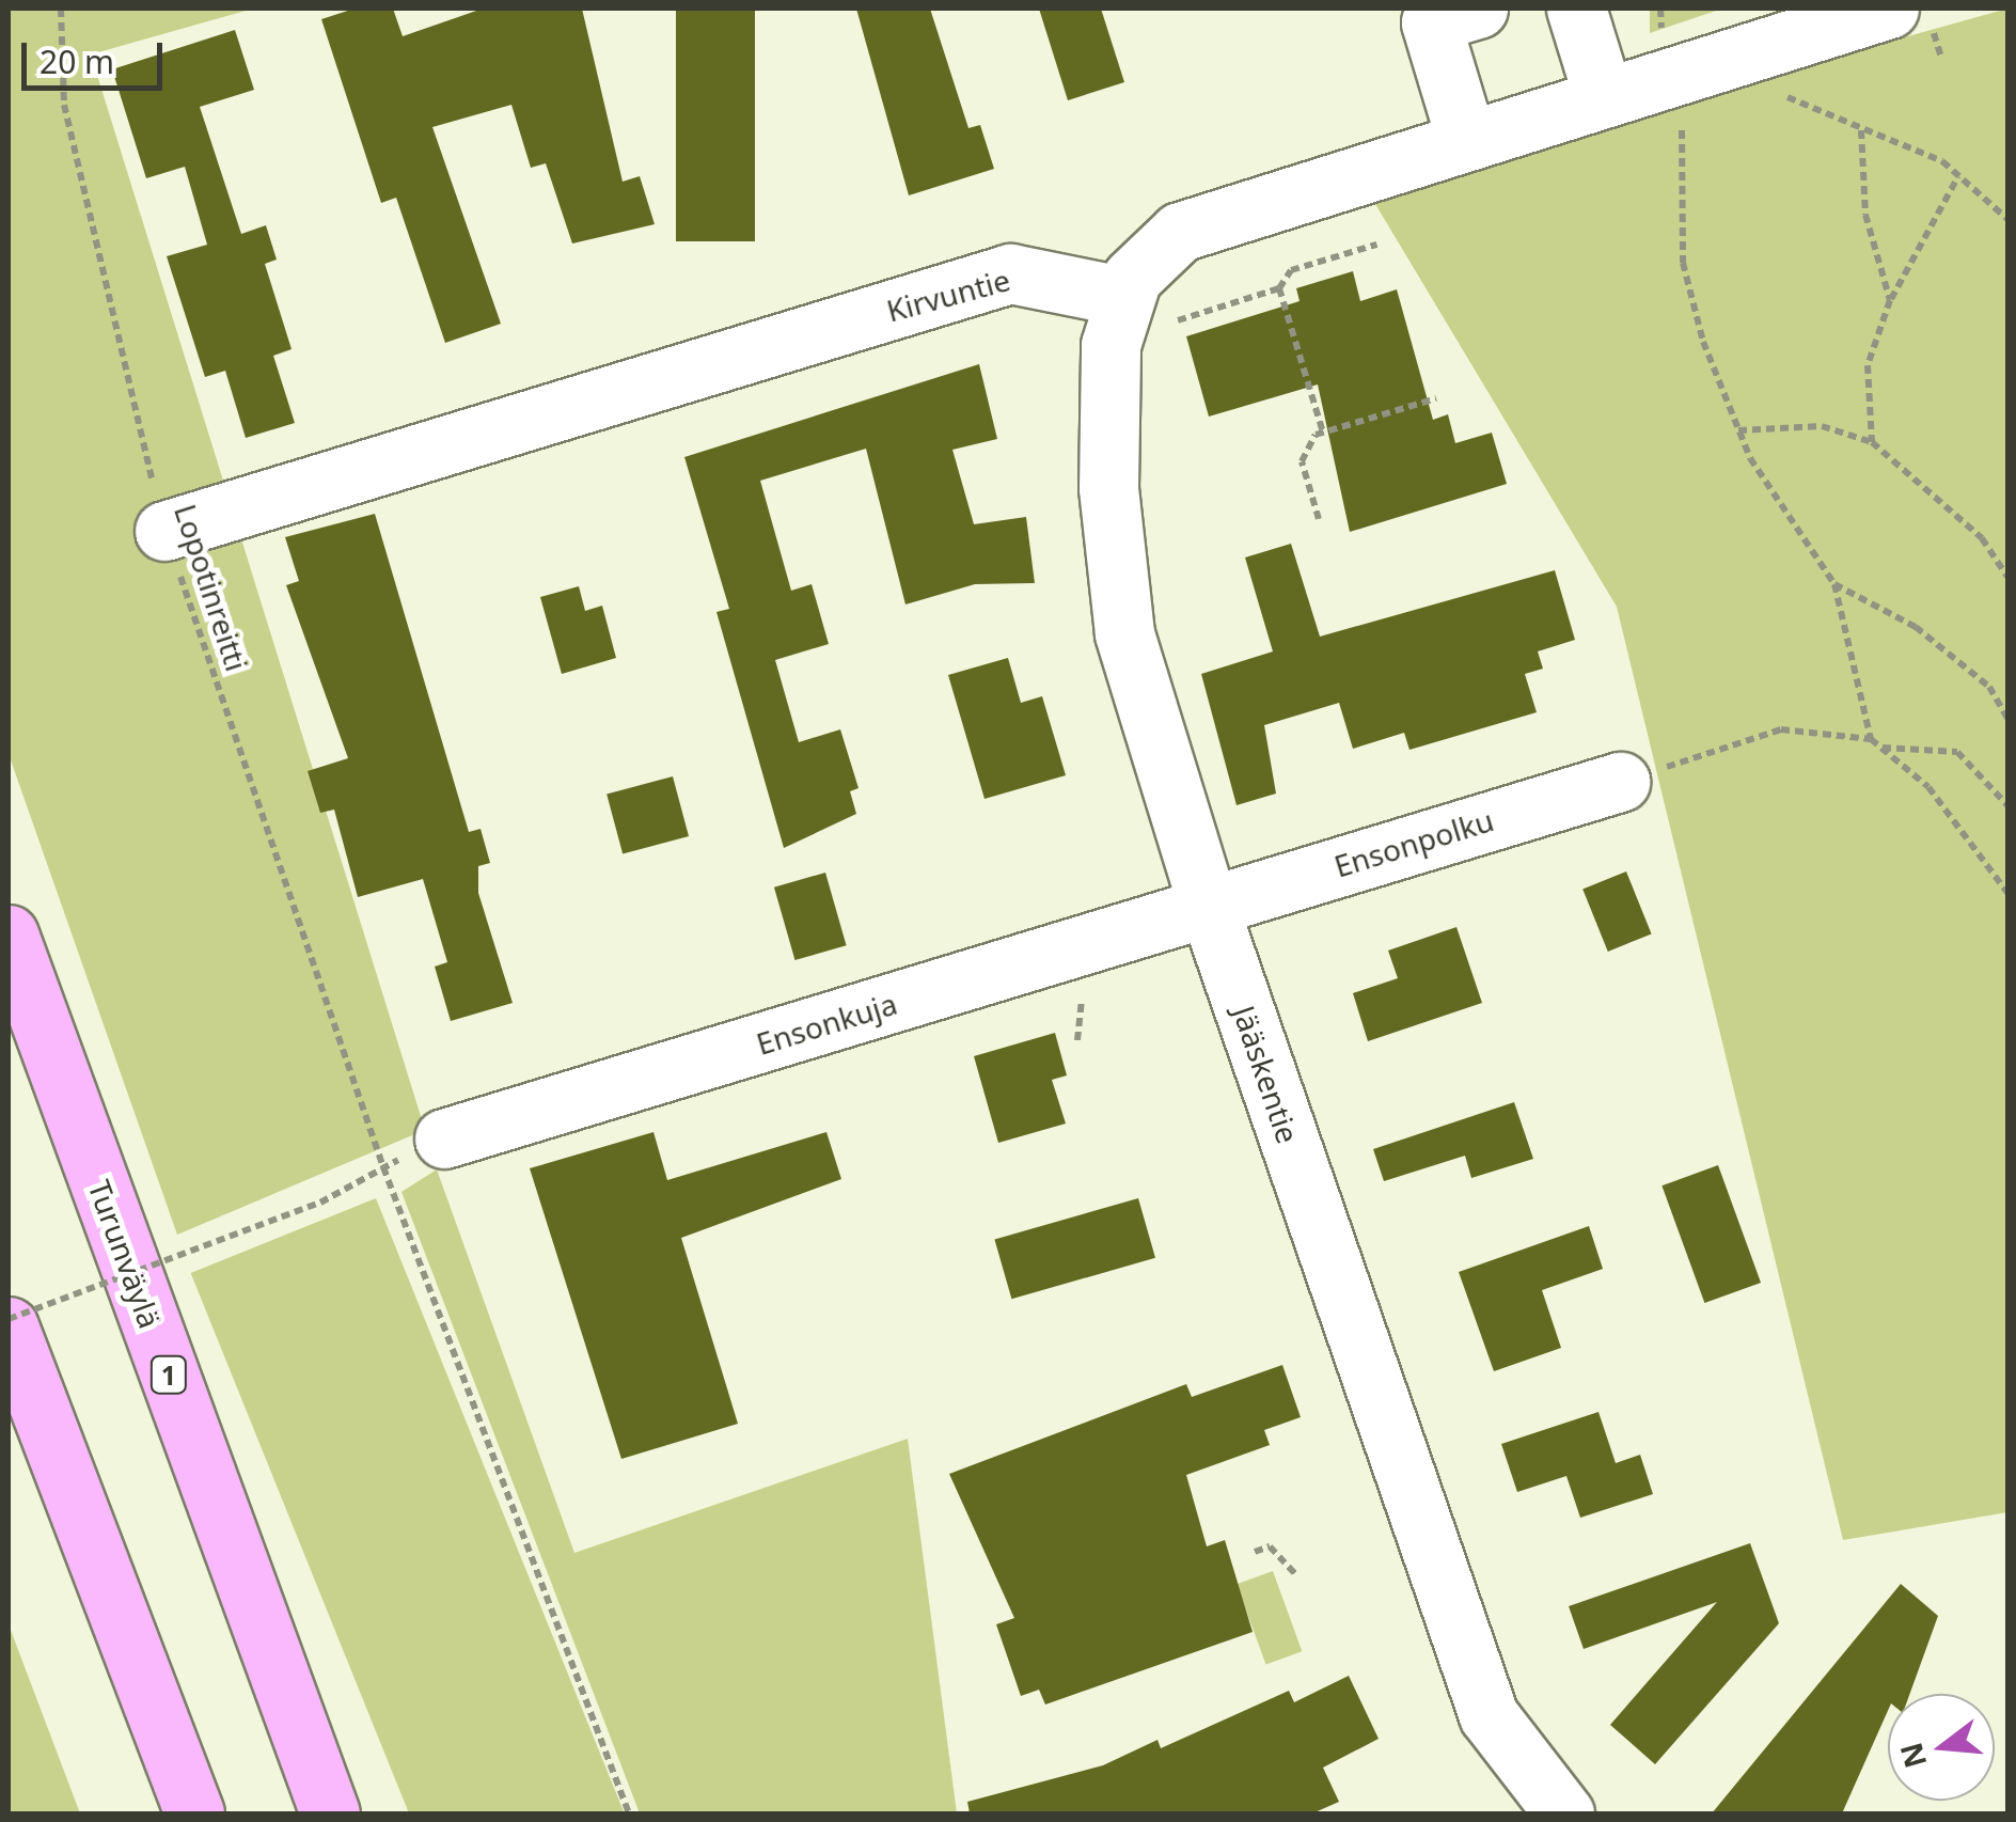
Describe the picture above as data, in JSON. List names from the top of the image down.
{
  "streets": {
    "highway": ["Turunväylä", "1"],
    "street": [
      "Kirvuntie",
      "Ensonpolku",
      "Ensonkuja",
      "Jääskentie"
    ],
    "path": ["Lopotinreitti"]
  },
  "crossings": [
    ["Kirvuntie", "Lopotinreitti"],
    ["Kirvuntie", "Jääskentie"],
    ["Ensonpolku", "Ensonkuja"],
    ["Ensonpolku", "Jääskentie"],
    ["Ensonkuja", "Jääskentie"]
  ],
  "scale_bar": "20 m",
  "north": "left"
}
